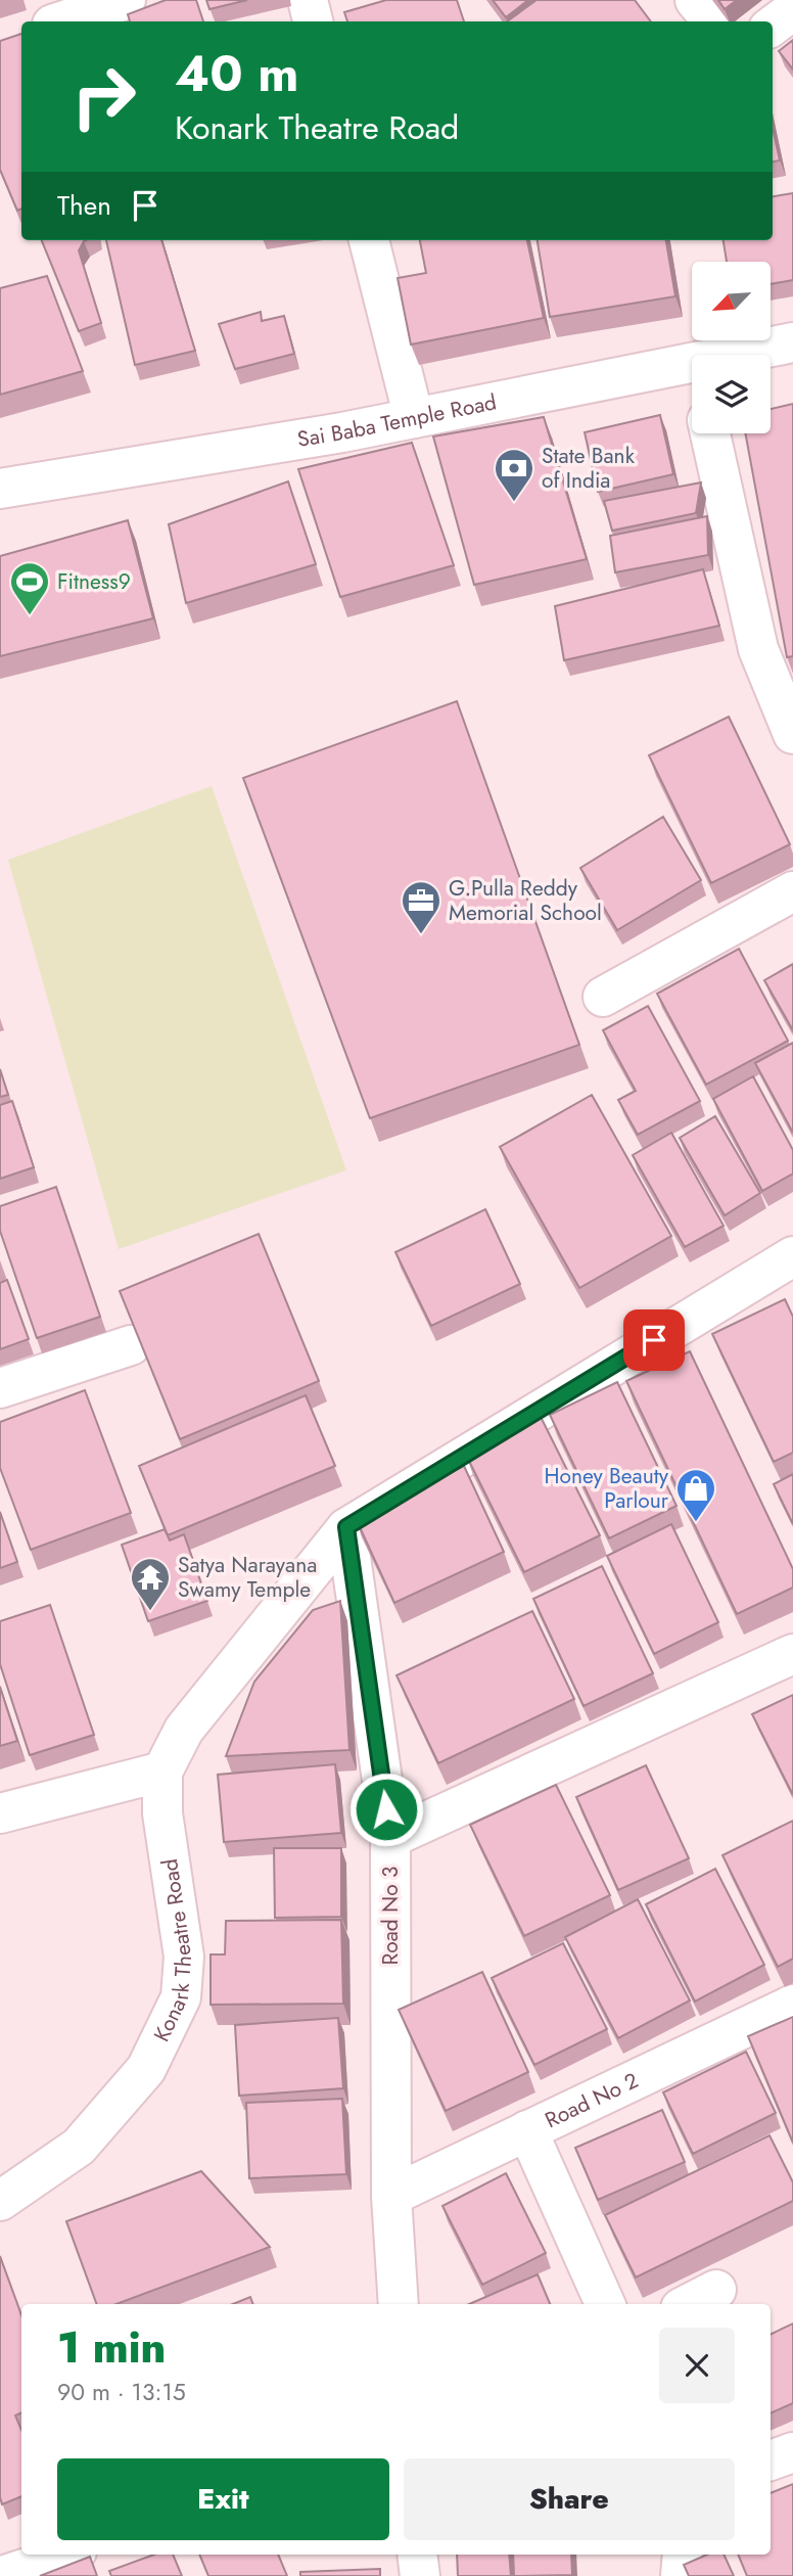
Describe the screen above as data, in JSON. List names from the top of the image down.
{
  "streets": {
    "street": [
      "Sai Baba Temple Road",
      "Road No 3",
      "Konark Theatre Road",
      "Road No 2"
    ]
  },
  "crossings": [
    ["Road No 3", "Road No 2"]
  ],
  "places": {
    "bank": ["State Bank of India"],
    "sports": ["Fitness9"],
    "office": ["G.Pulla Reddy Memorial School"],
    "shop": ["Honey Beauty Parlour"],
    "temple": ["Satya Narayana Swamy Temple"]
  },
  "north": "bottom left",
  "page": {
    "turn": ["40 m", "Konark Theatre Road"],
    "then": "Then",
    "heading": ["1 min", "90 m · 13:15"],
    "buttons": ["Exit", "Share"]
  }
}
